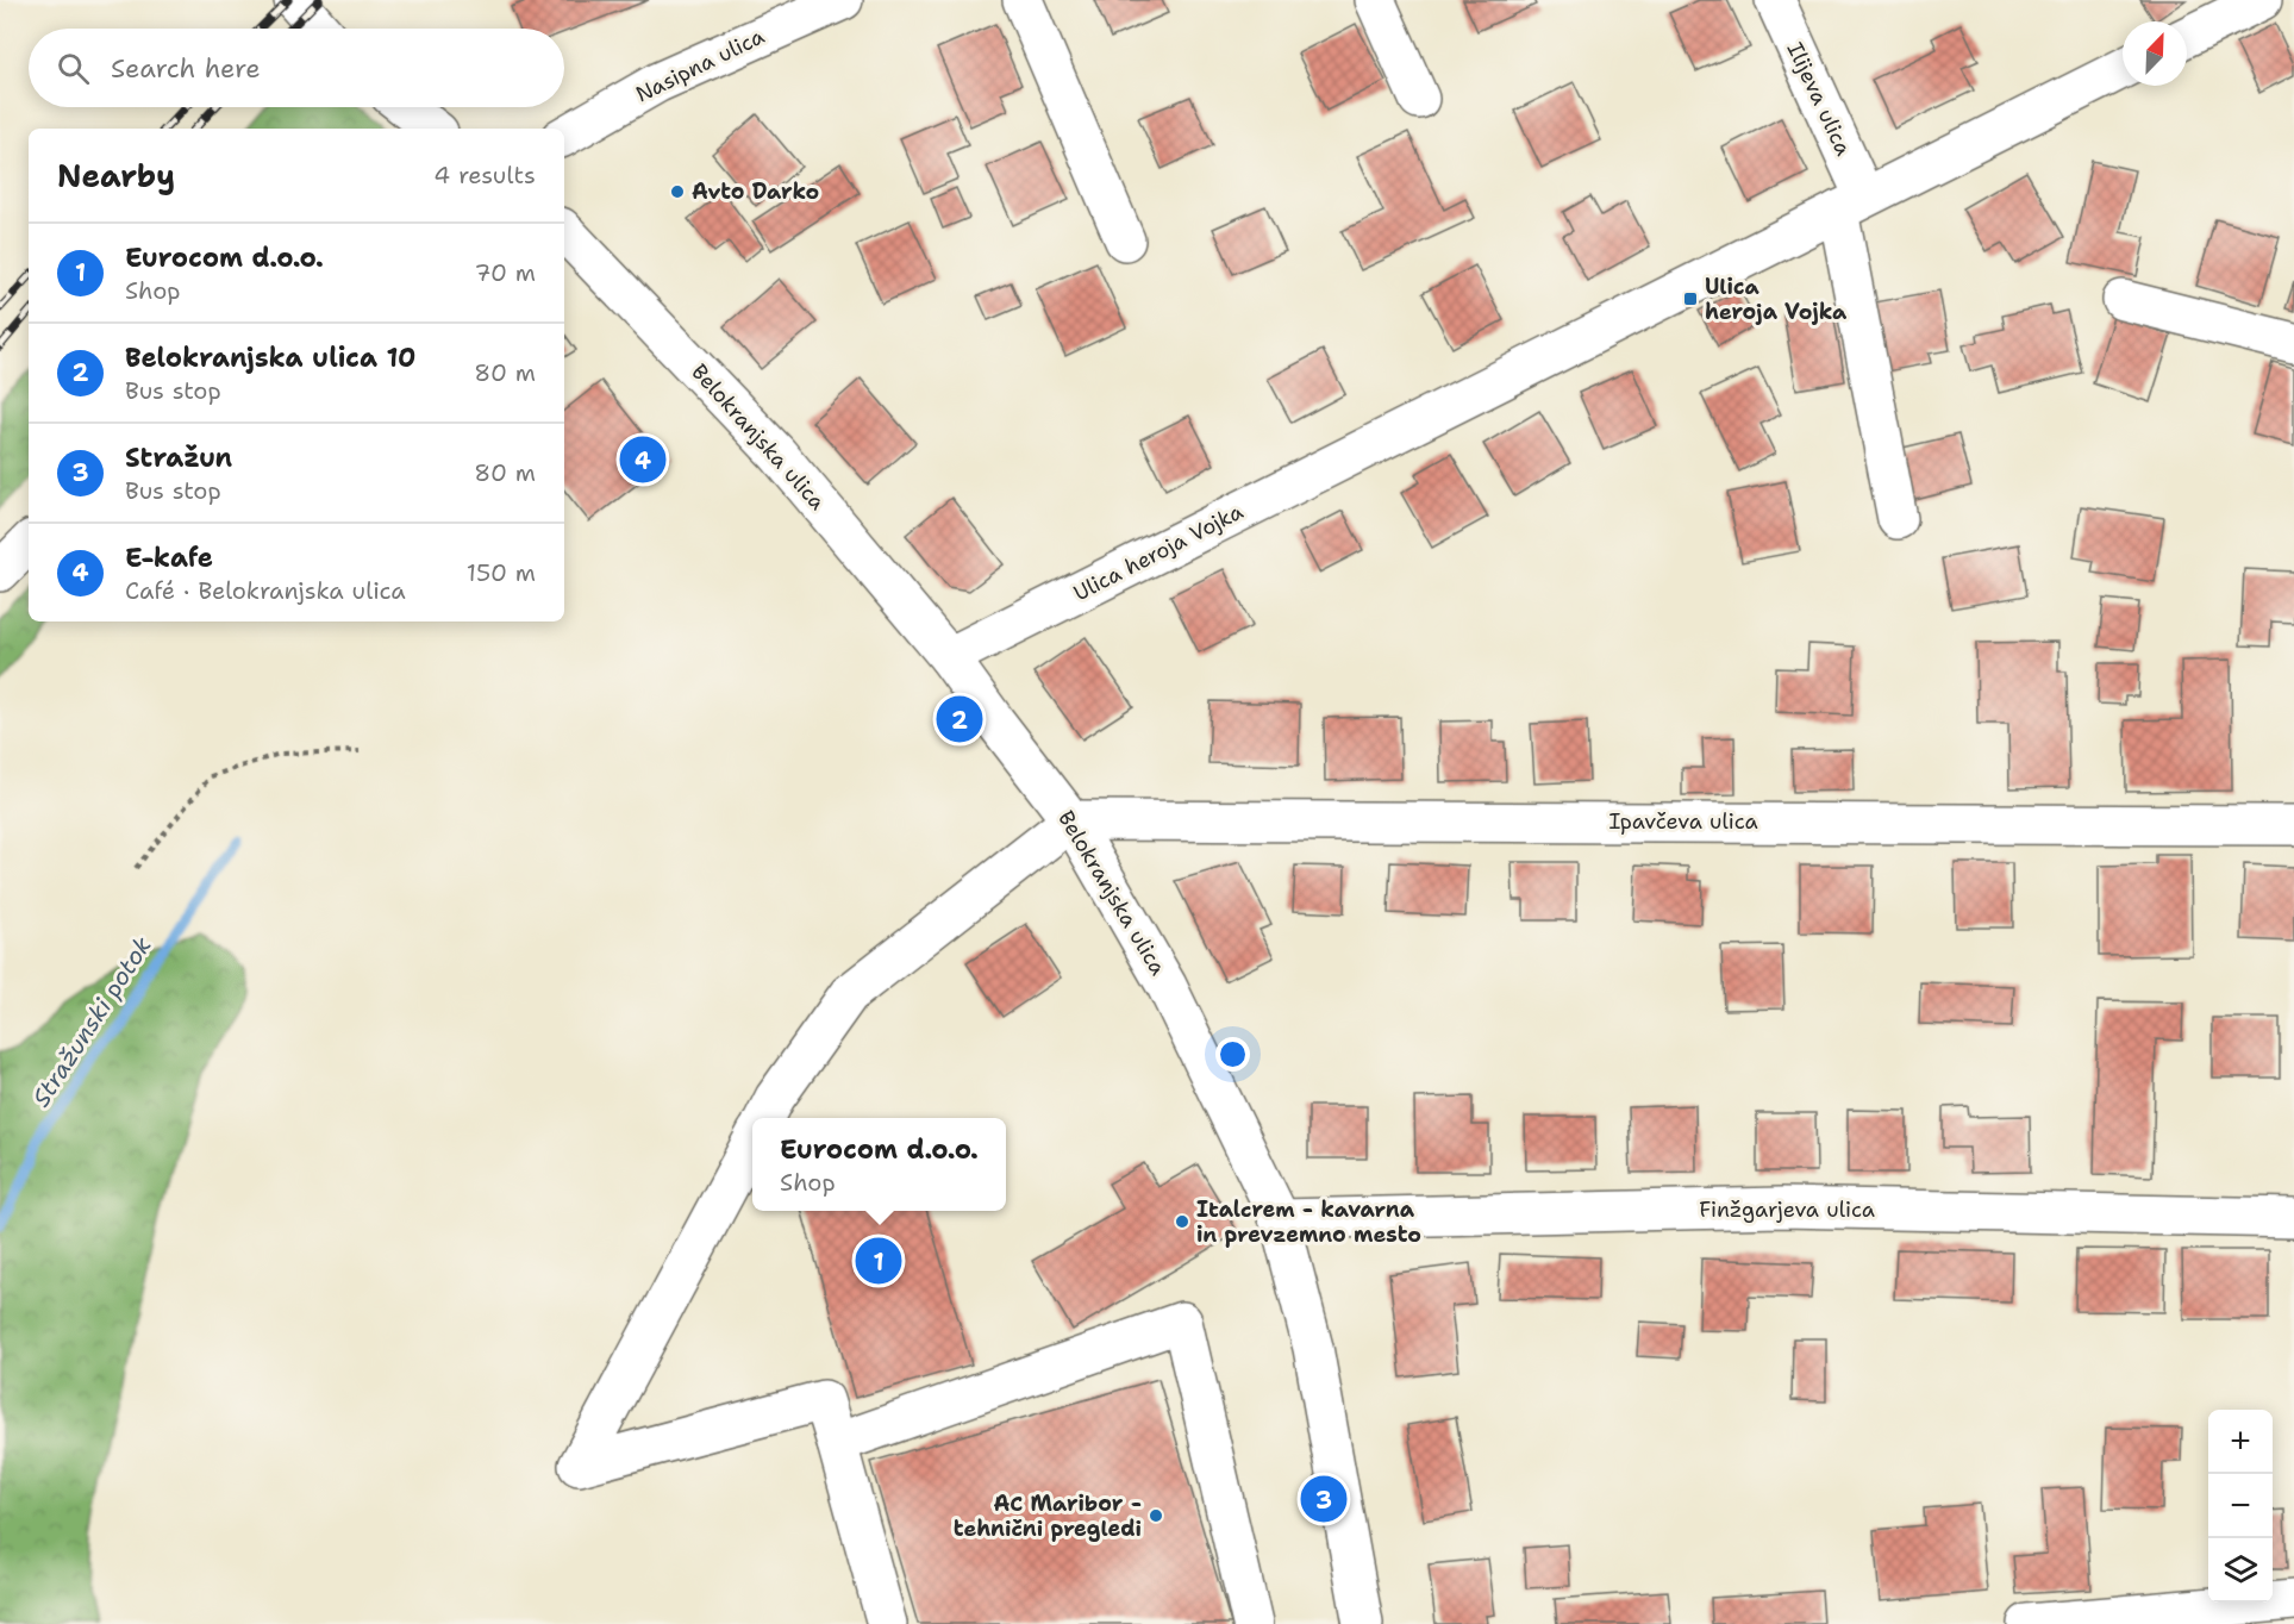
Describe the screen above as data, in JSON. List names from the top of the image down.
{
  "streets": {
    "street": [
      "Nasipna ulica",
      "Ilijeva ulica",
      "Belokranjska ulica",
      "Ulica heroja Vojka",
      "Ipavčeva ulica",
      "Finžgarjeva ulica"
    ]
  },
  "crossings": [
    ["Ilijeva ulica", "Ulica heroja Vojka"],
    ["Belokranjska ulica", "Ulica heroja Vojka"],
    ["Belokranjska ulica", "Ipavčeva ulica"],
    ["Belokranjska ulica", "Finžgarjeva ulica"]
  ],
  "water": ["Stražunski potok"],
  "places": {
    "other": ["Avto Darko", "Italcrem - kavarna in prevzemno mesto", "AC Maribor - tehnični pregledi"],
    "transit": ["Ulica heroja Vojka"]
  },
  "north": "top right",
  "page": {
    "search": "Search here",
    "heading": ["Nearby", "4 results"],
    "list": [
      {
        "mark": "1",
        "name": "Eurocom d.o.o.",
        "note": "Shop",
        "value": "70 m"
      },
      {
        "mark": "2",
        "name": "Belokranjska ulica 10",
        "note": "Bus stop",
        "value": "80 m"
      },
      {
        "mark": "3",
        "name": "Stražun",
        "note": "Bus stop",
        "value": "80 m"
      },
      {
        "mark": "4",
        "name": "E-kafe",
        "note": "Café · Belokranjska ulica",
        "value": "150 m"
      }
    ],
    "pins": [
      "4",
      "2",
      "1",
      "3"
    ],
    "popup": ["Eurocom d.o.o.", "Shop"],
    "map_buttons": ["+", "−"]
  }
}
